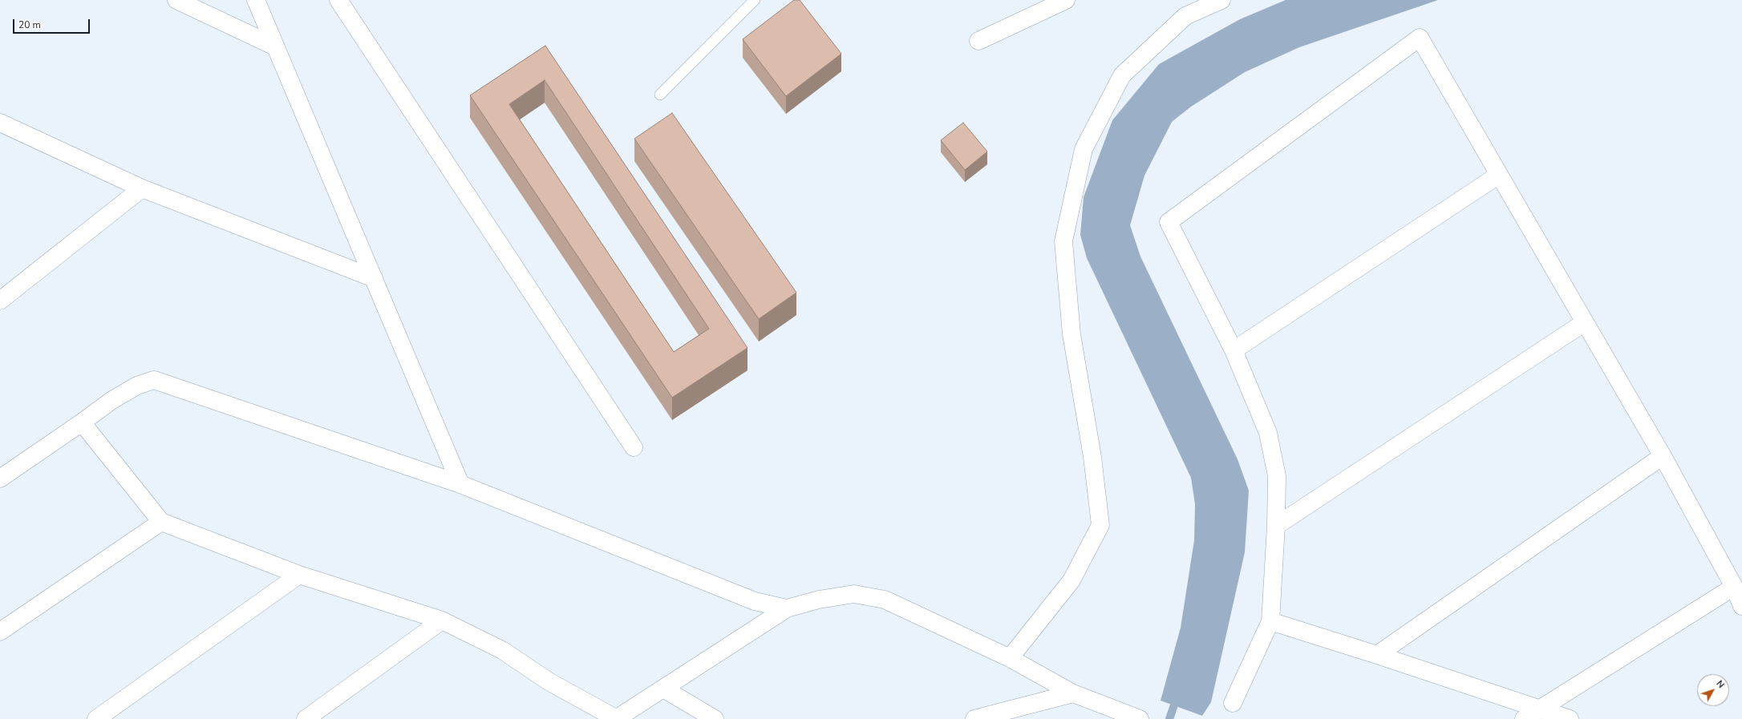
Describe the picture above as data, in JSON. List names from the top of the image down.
{
  "scale_bar": "20 m",
  "north": "top right"
}
